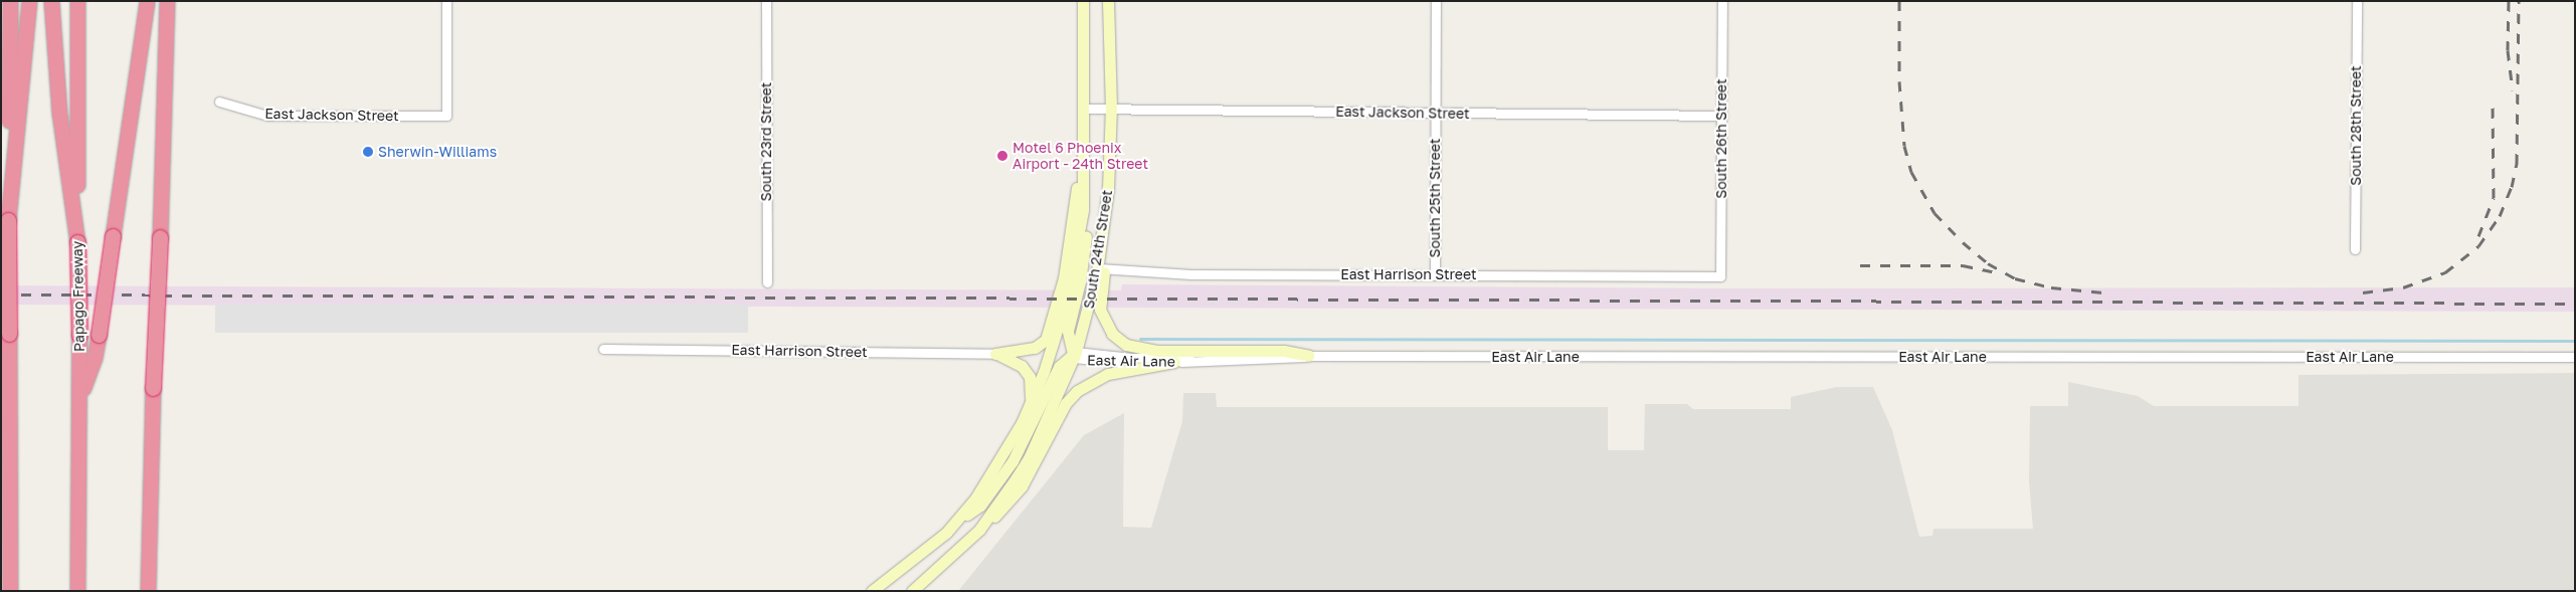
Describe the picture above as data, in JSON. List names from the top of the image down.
{
  "streets": {
    "highway": ["Papago Freeway"],
    "main road": ["South 24th Street"],
    "street": [
      "East Jackson Street",
      "South 28th Street",
      "South 26th Street",
      "South 23rd Street",
      "South 25th Street",
      "East Harrison Street",
      "East Air Lane"
    ]
  },
  "crossings": [
    ["East Jackson Street", "South 26th Street"],
    ["East Jackson Street", "South 25th Street"],
    ["East Jackson Street", "South 24th Street"],
    ["South 26th Street", "East Harrison Street"],
    ["South 25th Street", "East Harrison Street"],
    ["South 24th Street", "East Harrison Street"],
    ["South 24th Street", "East Air Lane"]
  ],
  "places": ["Sherwin-Williams", "Motel 6 Phoenix Airport - 24th Street"]
}
